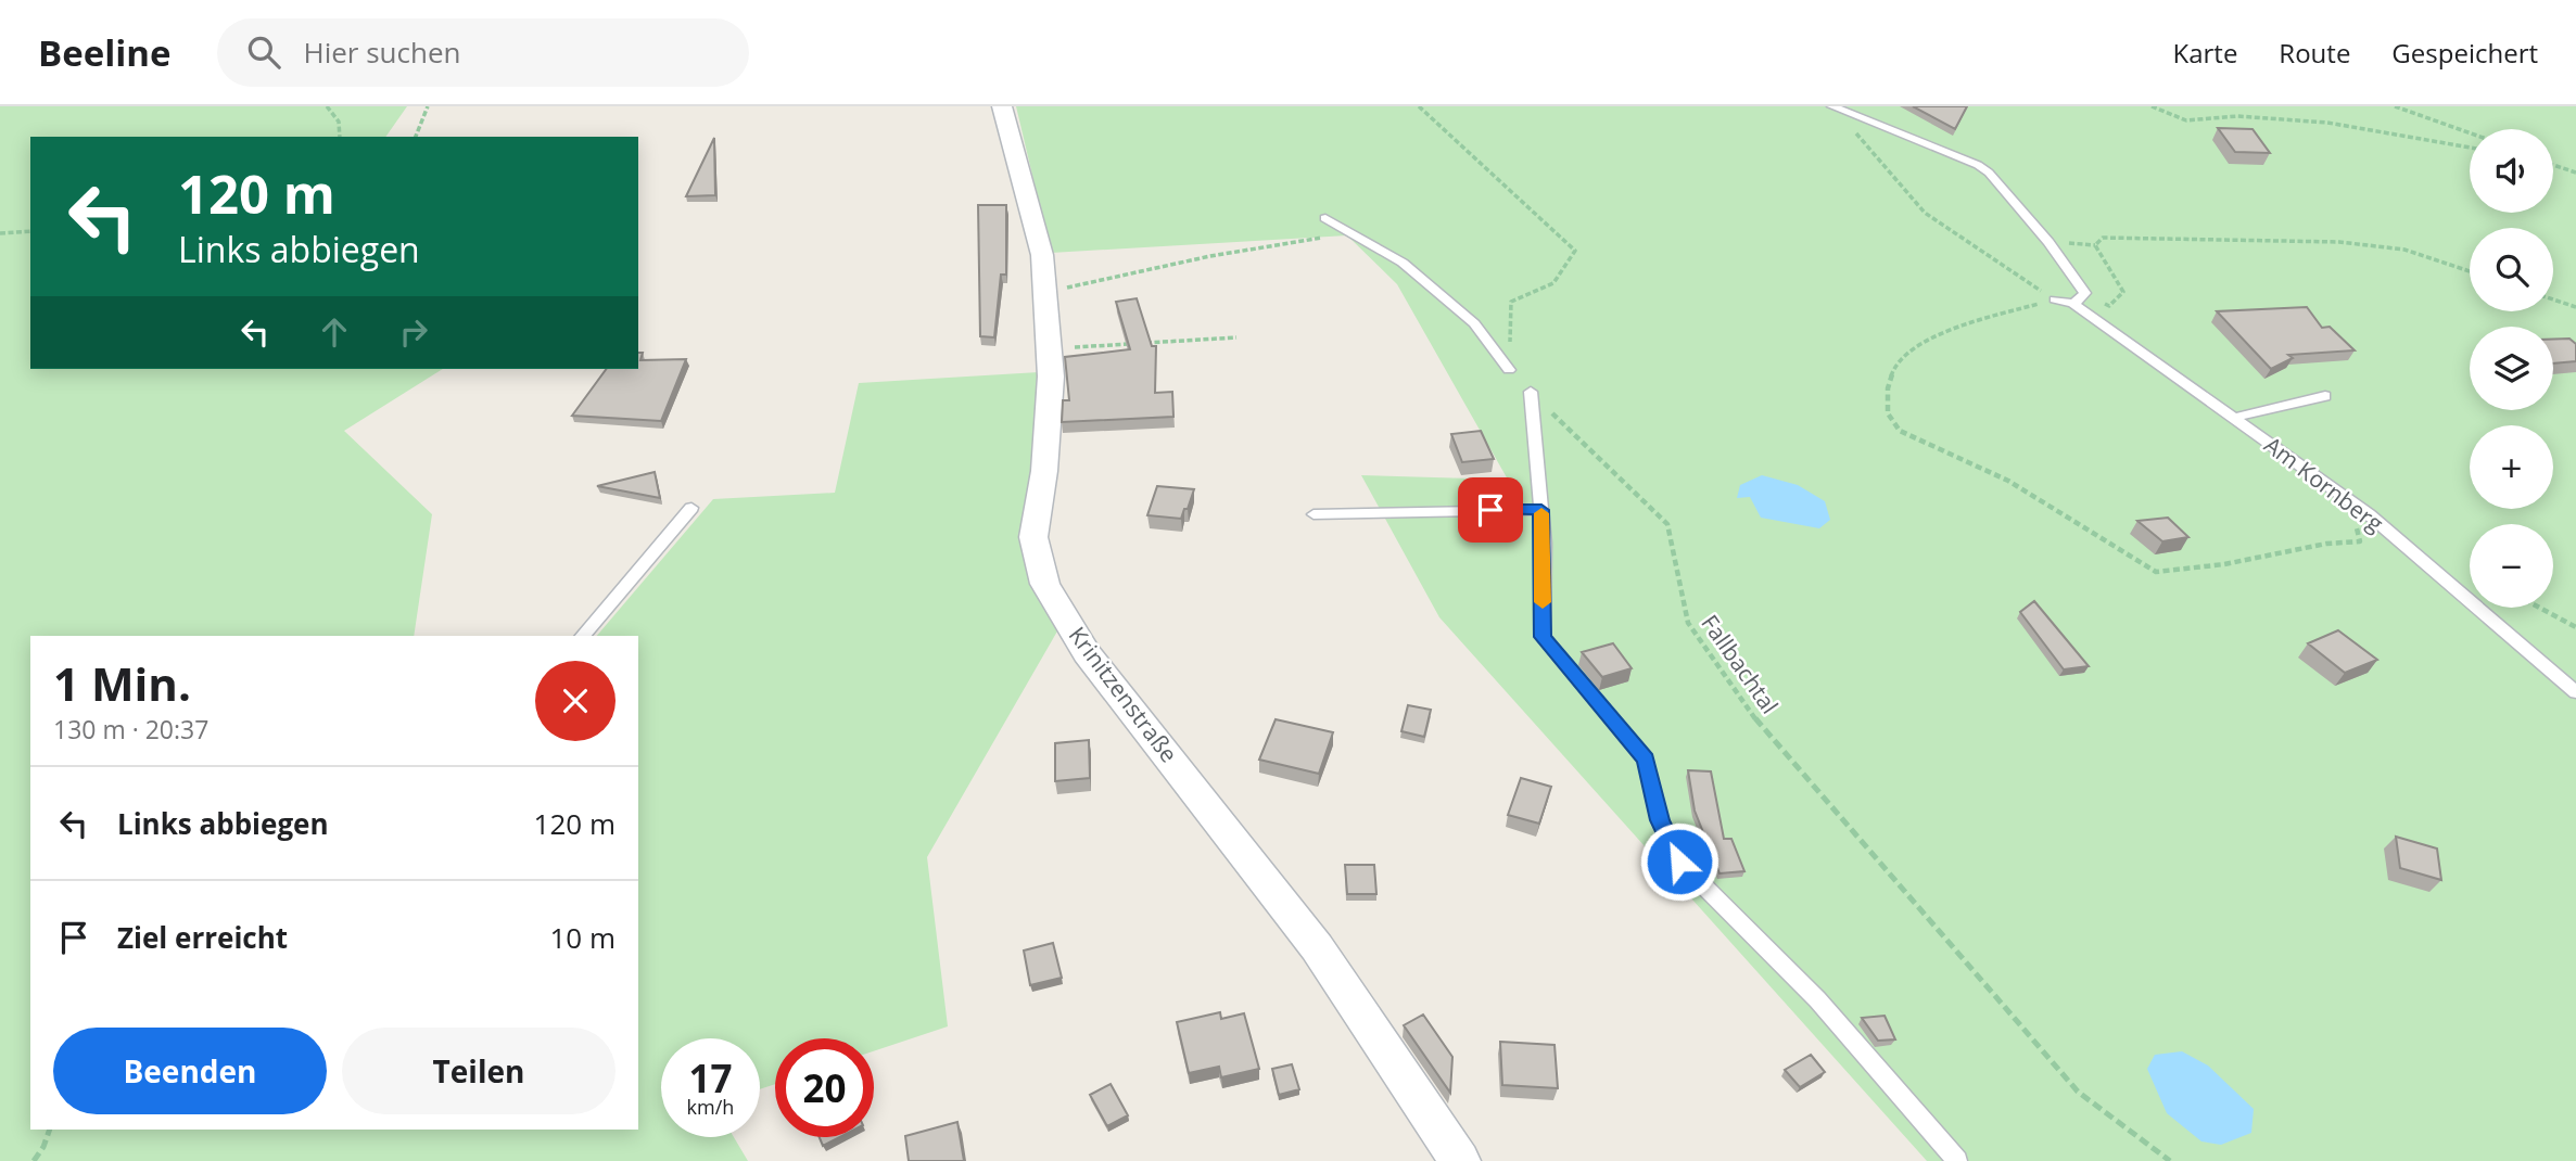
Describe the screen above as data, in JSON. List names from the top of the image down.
{
  "streets": {
    "street": ["Krinitzenstraße"],
    "lane": ["Am Kornberg"],
    "path": ["Fallbachtal"]
  },
  "page": {
    "header": "Beeline",
    "search": "Hier suchen",
    "nav": ["Karte", "Route", "Gespeichert"],
    "map_buttons": ["+", "−"],
    "turn": ["120 m", "Links abbiegen"],
    "heading": ["1 Min.", "130 m · 20:37"],
    "list": [
      {
        "name": "Links abbiegen",
        "value": "120 m"
      },
      {
        "name": "Ziel erreicht",
        "value": "10 m"
      }
    ],
    "buttons": ["Beenden", "Teilen"],
    "speed": "17 km/h",
    "limit": "20"
  }
}
